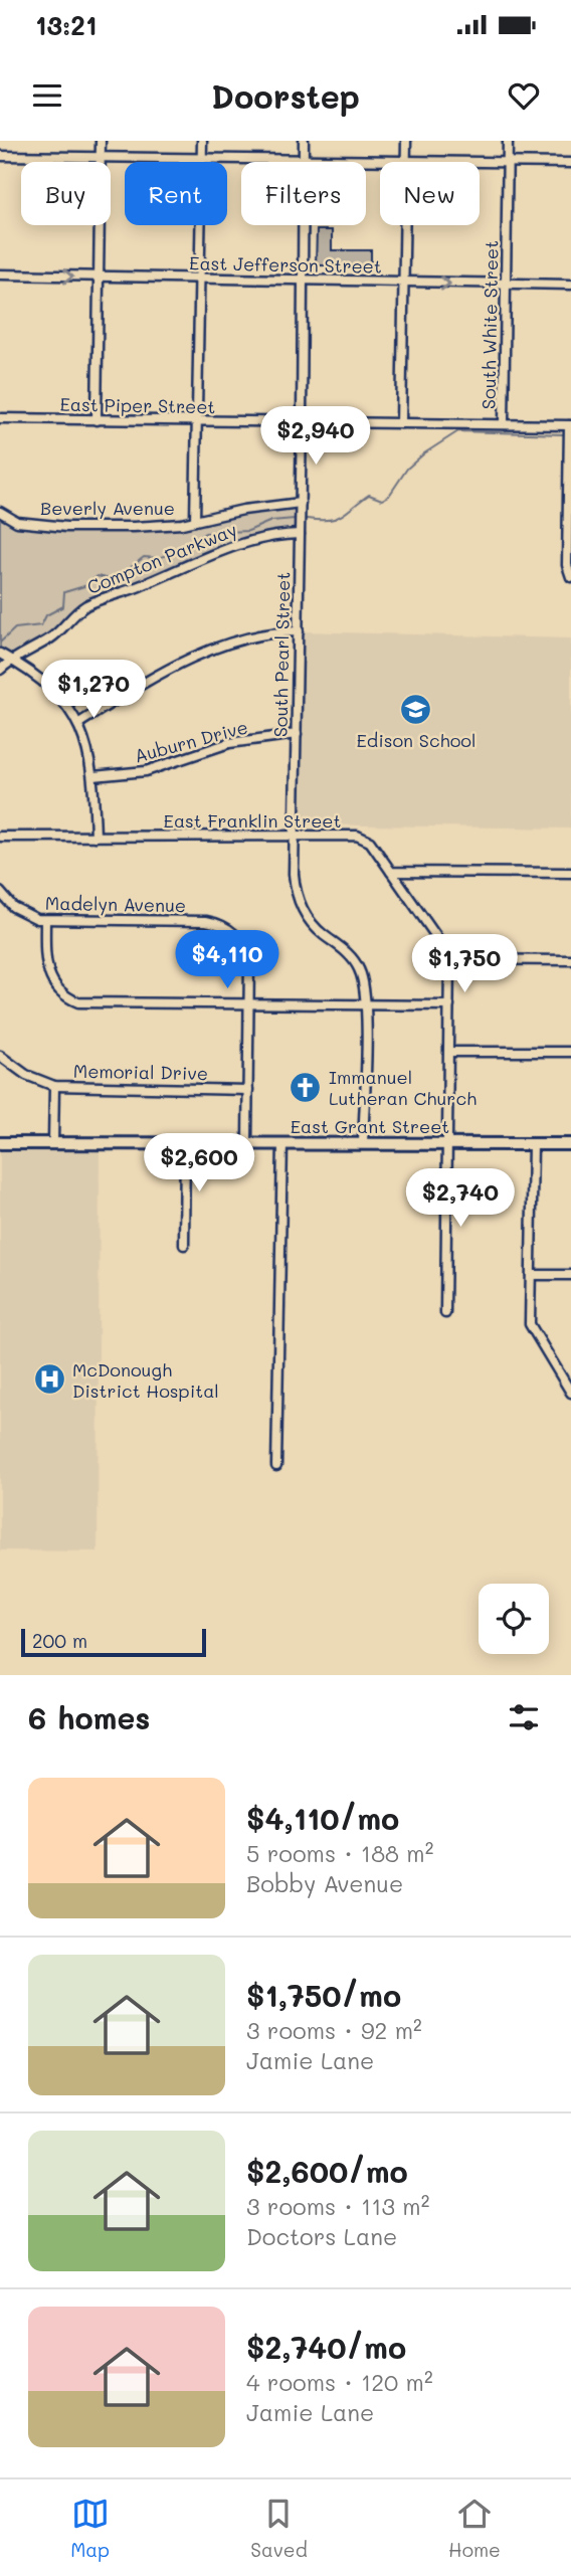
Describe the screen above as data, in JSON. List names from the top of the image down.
{
  "streets": {
    "main road": ["East Grant Street"],
    "street": [
      "East Jefferson Street",
      "South White Street",
      "East Piper Street",
      "Beverly Avenue",
      "Compton Parkway",
      "South Pearl Street",
      "Auburn Drive",
      "East Franklin Street",
      "Madelyn Avenue",
      "Memorial Drive"
    ]
  },
  "crossings": [
    ["East Jefferson Street", "South White Street"],
    ["East Jefferson Street", "South Pearl Street"],
    ["South White Street", "East Piper Street"],
    ["East Piper Street", "South Pearl Street"],
    ["Beverly Avenue", "South Pearl Street"],
    ["Compton Parkway", "South Pearl Street"],
    ["South Pearl Street", "Auburn Drive"],
    ["South Pearl Street", "East Franklin Street"],
    ["South Pearl Street", "East Grant Street"],
    ["Madelyn Avenue", "Memorial Drive"],
    ["Madelyn Avenue", "East Grant Street"]
  ],
  "one_way": ["East Jefferson Street"],
  "places": {
    "school or university": ["Edison School"],
    "church": ["Immanuel Lutheran Church"],
    "hospital": ["McDonough District Hospital"]
  },
  "scale_bar": "200 m",
  "page": {
    "status": "13:21",
    "header": "Doorstep",
    "chip": [
      "Buy",
      "Rent",
      "Filters",
      "New"
    ],
    "price": [
      "$2,940",
      "$1,270",
      "$4,110",
      "$1,750",
      "$2,600",
      "$2,740"
    ],
    "scale": "200 m",
    "heading": "6 homes",
    "list": [
      {
        "name": "$4,110/mo",
        "note": "5 rooms · 188 m² · Bobby Avenue"
      },
      {
        "name": "$1,750/mo",
        "note": "3 rooms · 92 m² · Jamie Lane"
      },
      {
        "name": "$2,600/mo",
        "note": "3 rooms · 113 m² · Doctors Lane"
      },
      {
        "name": "$2,740/mo",
        "note": "4 rooms · 120 m² · Jamie Lane"
      }
    ],
    "tabs": ["Map", "Saved", "Home"]
  }
}
